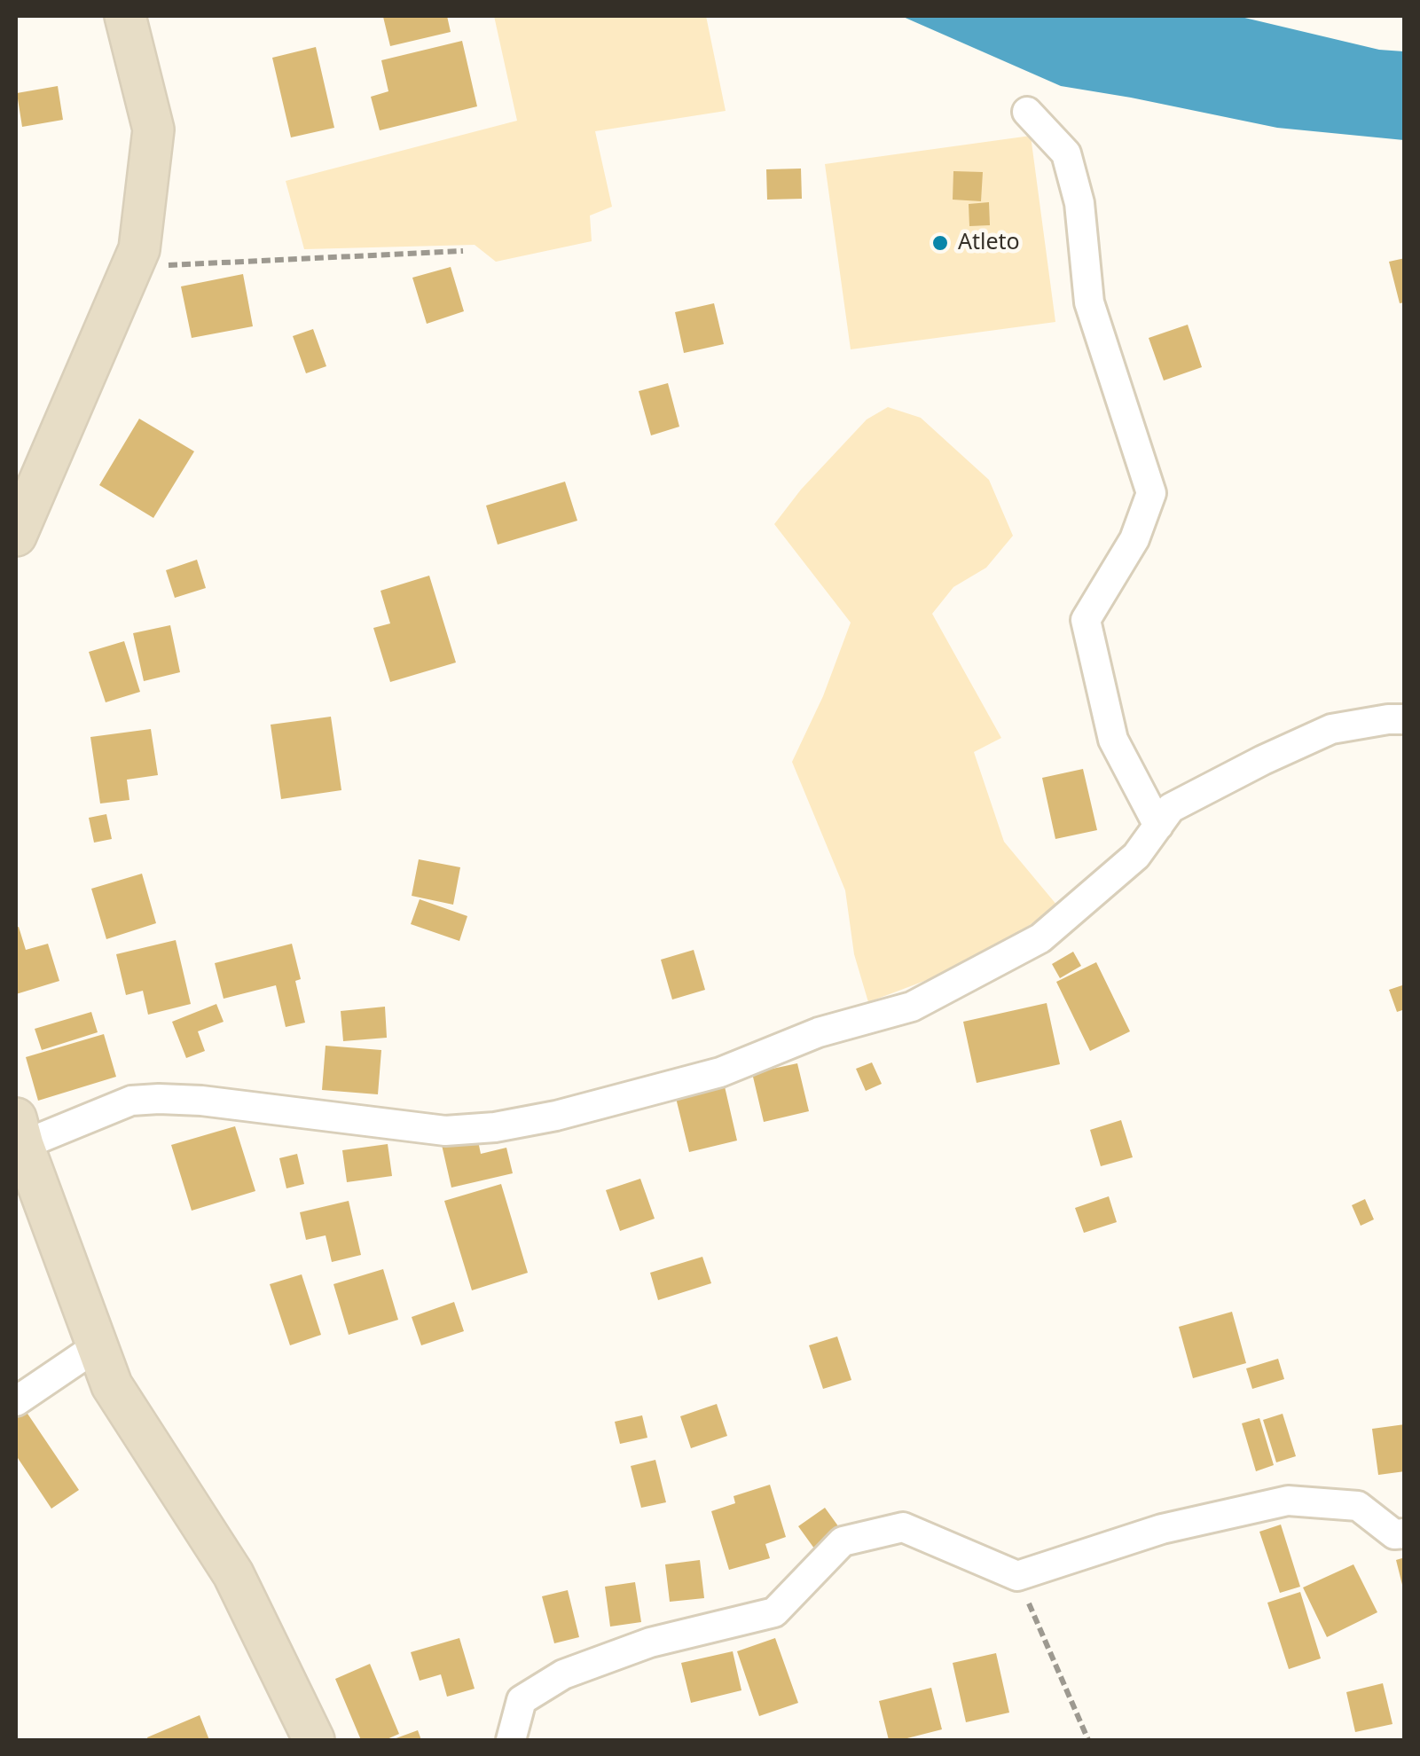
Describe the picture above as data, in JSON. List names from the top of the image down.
{
  "places": ["Atleto"]
}
